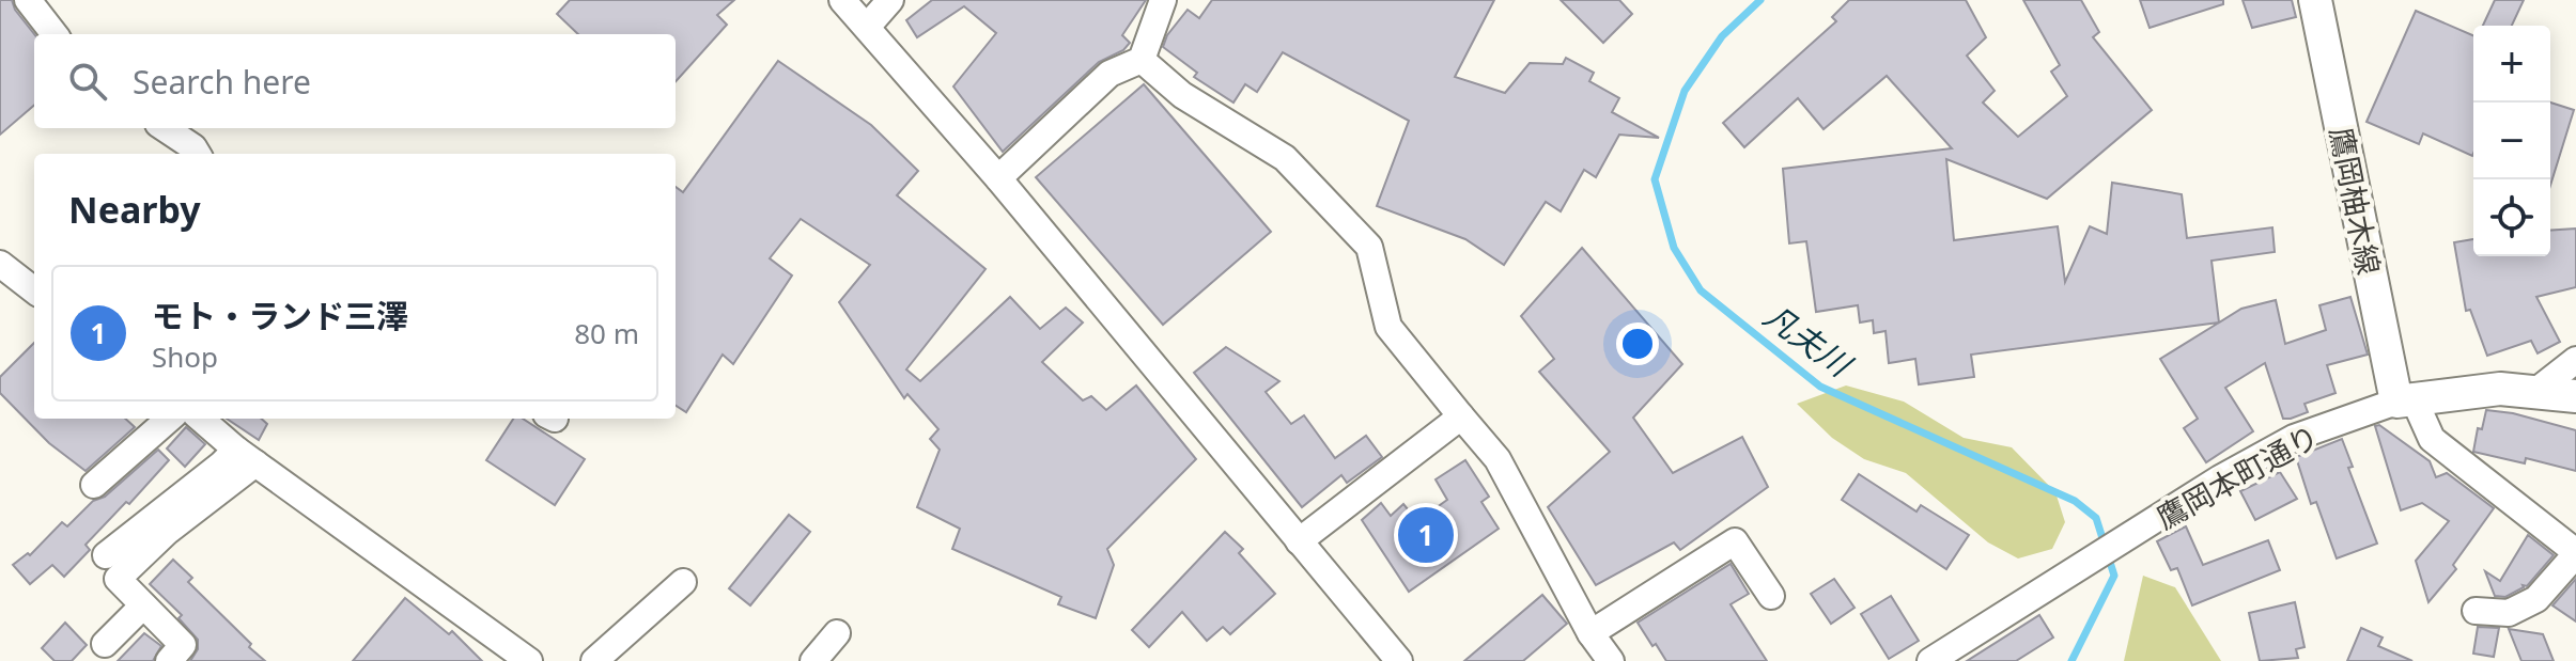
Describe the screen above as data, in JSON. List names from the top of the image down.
{
  "streets": {
    "main road": ["鷹岡柚木線", "鷹岡本町通り"]
  },
  "crossings": [
    ["鷹岡柚木線", "鷹岡本町通り"]
  ],
  "water": ["凡夫川"],
  "page": {
    "map_buttons": ["+", "−"],
    "search": "Search here",
    "heading": "Nearby",
    "list": [
      {
        "mark": "1",
        "name": "モト・ランド三澤",
        "note": "Shop",
        "value": "80 m"
      }
    ],
    "pins": "1"
  }
}
